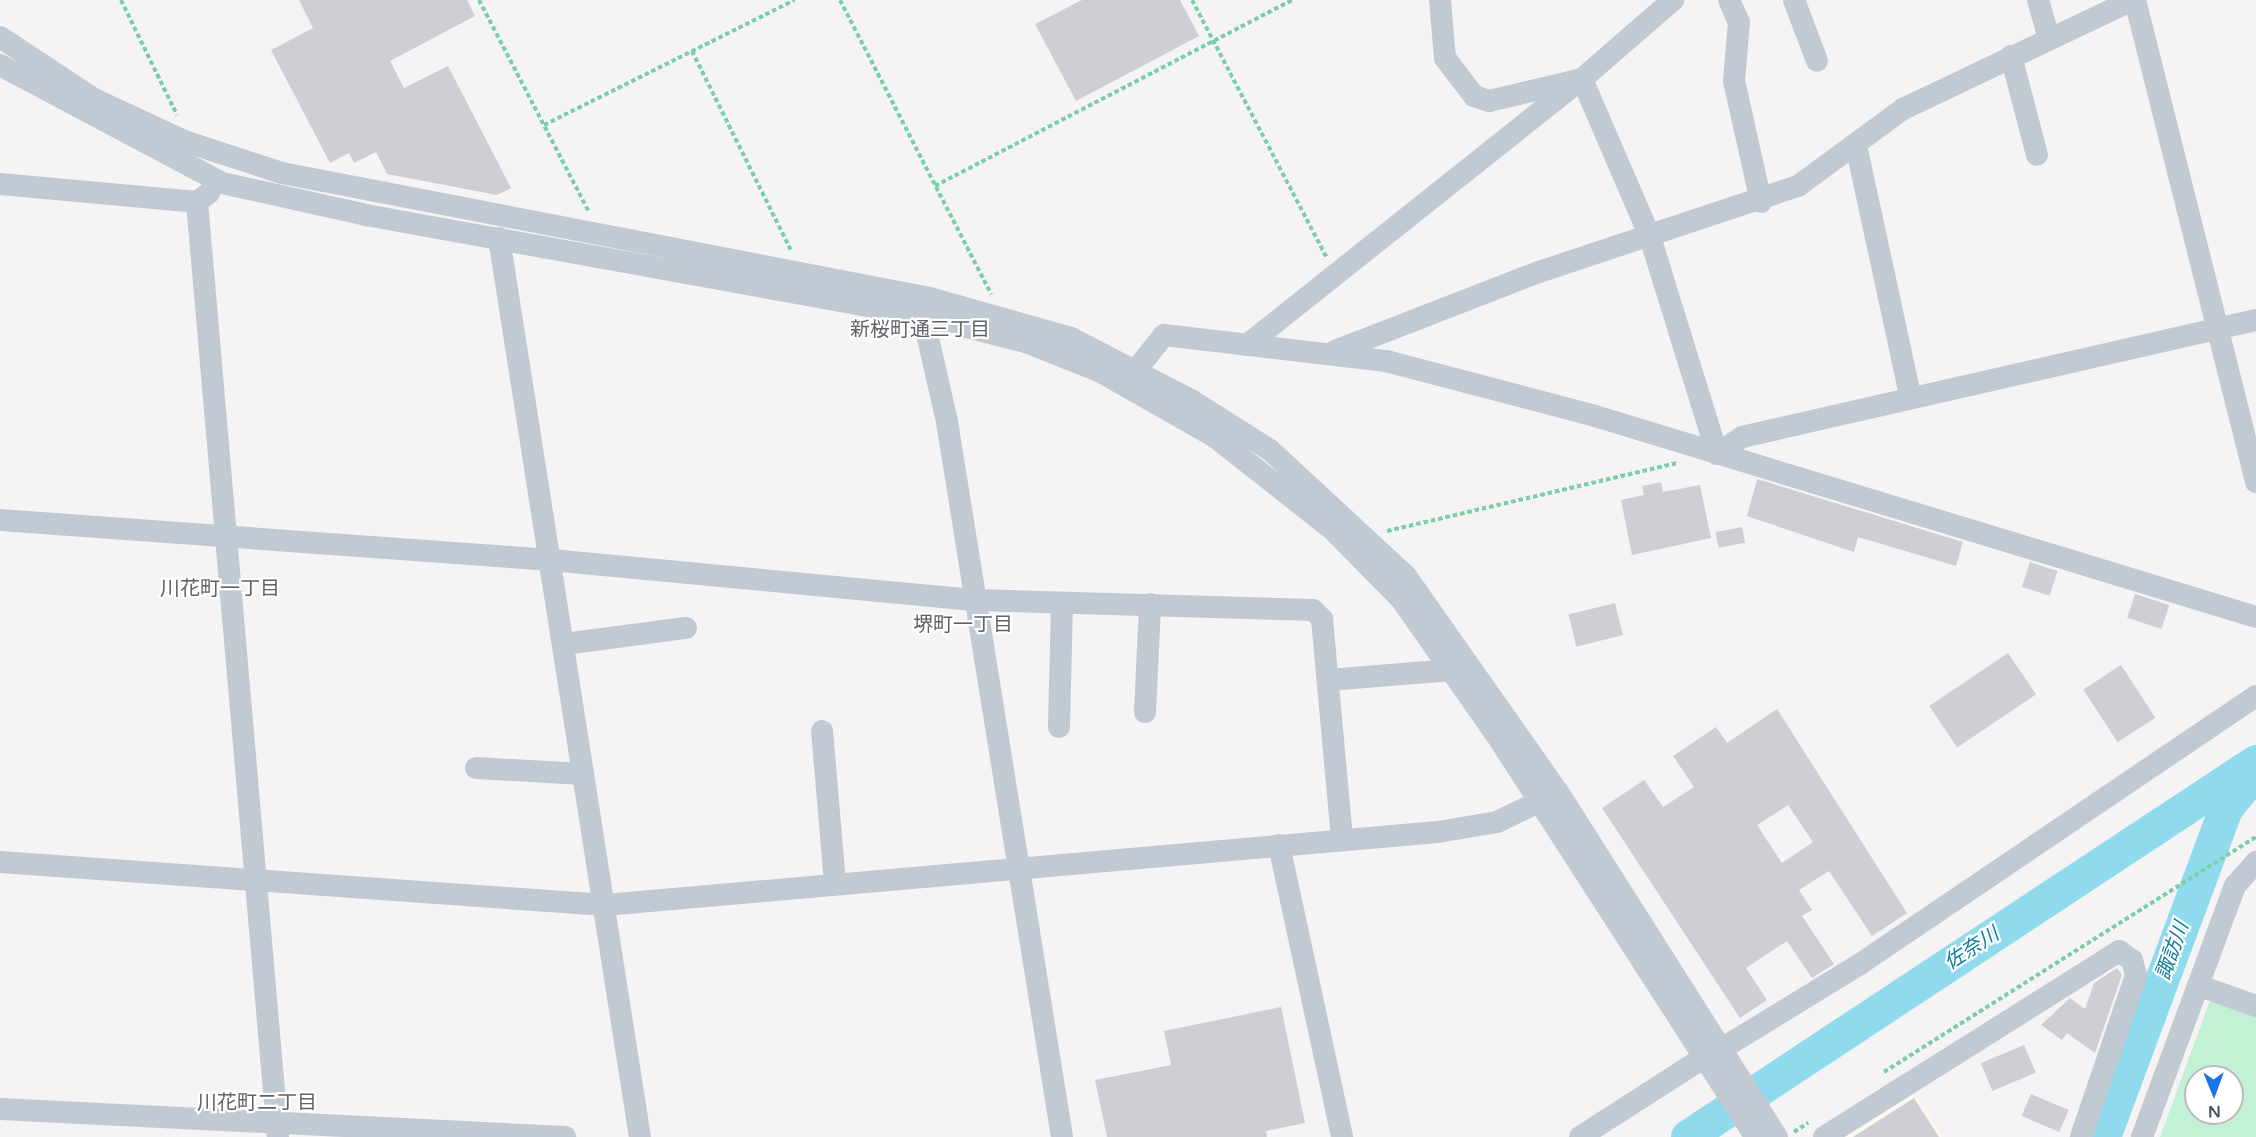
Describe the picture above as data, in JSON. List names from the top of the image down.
{
  "districts": [
    "新桜町通三丁目",
    "川花町一丁目",
    "堺町一丁目",
    "川花町二丁目"
  ],
  "water": ["佐奈川", "諏訪川"],
  "north": "bottom"
}
